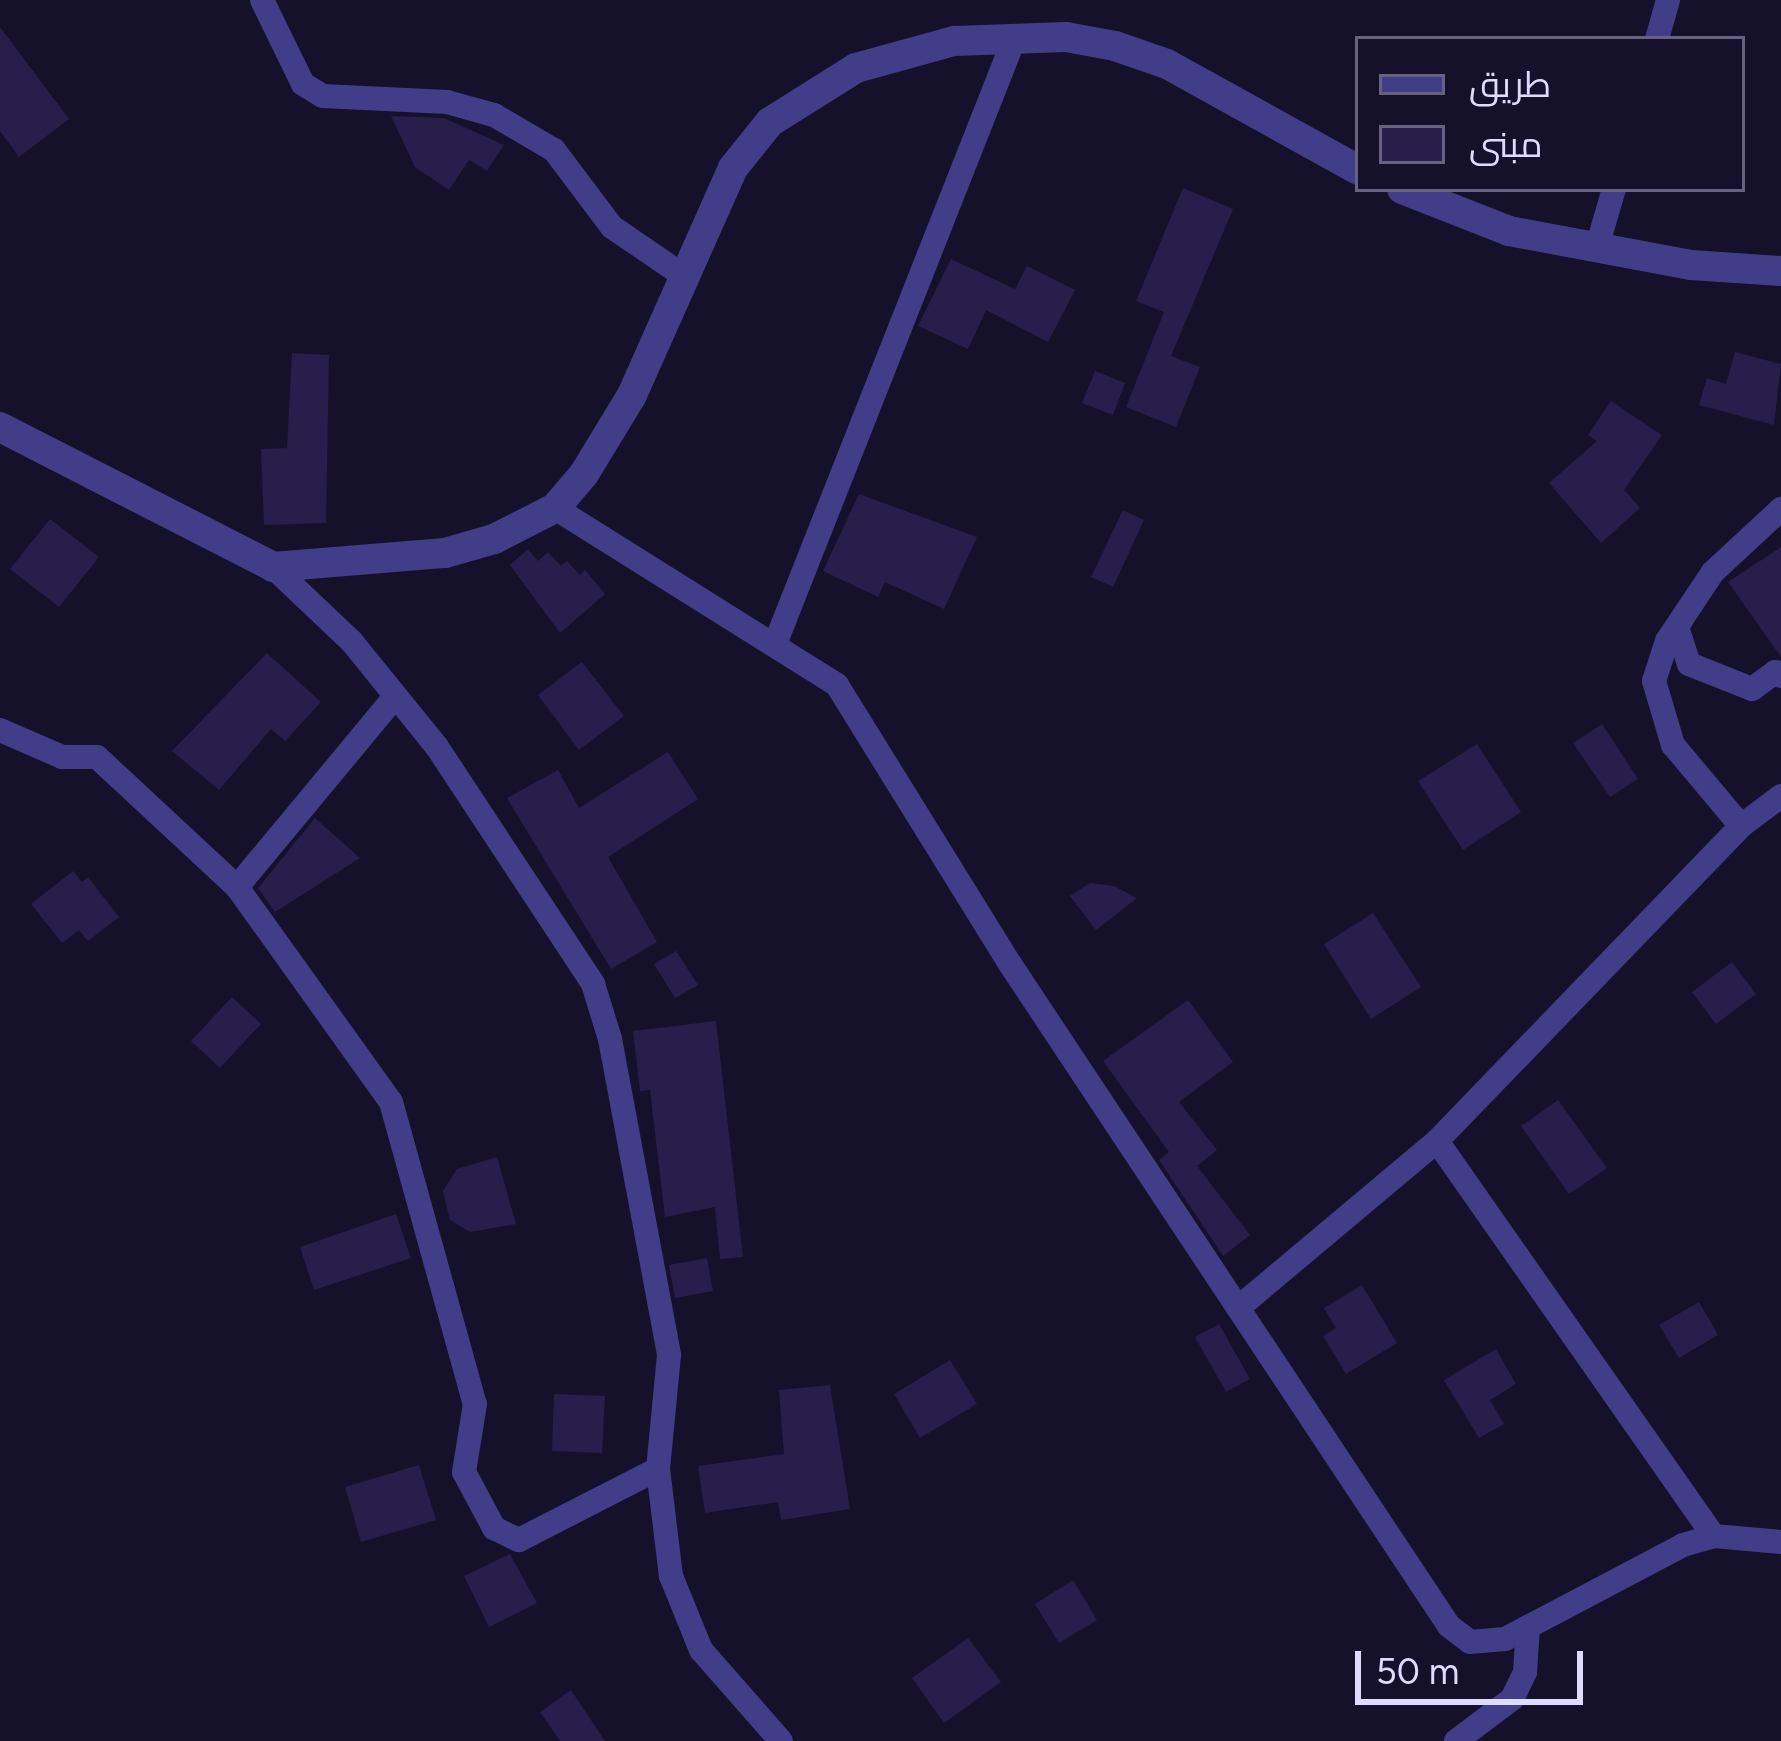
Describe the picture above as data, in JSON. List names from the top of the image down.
{
  "legend": ["طريق", "مبنى"],
  "scale_bar": "50 m"
}
